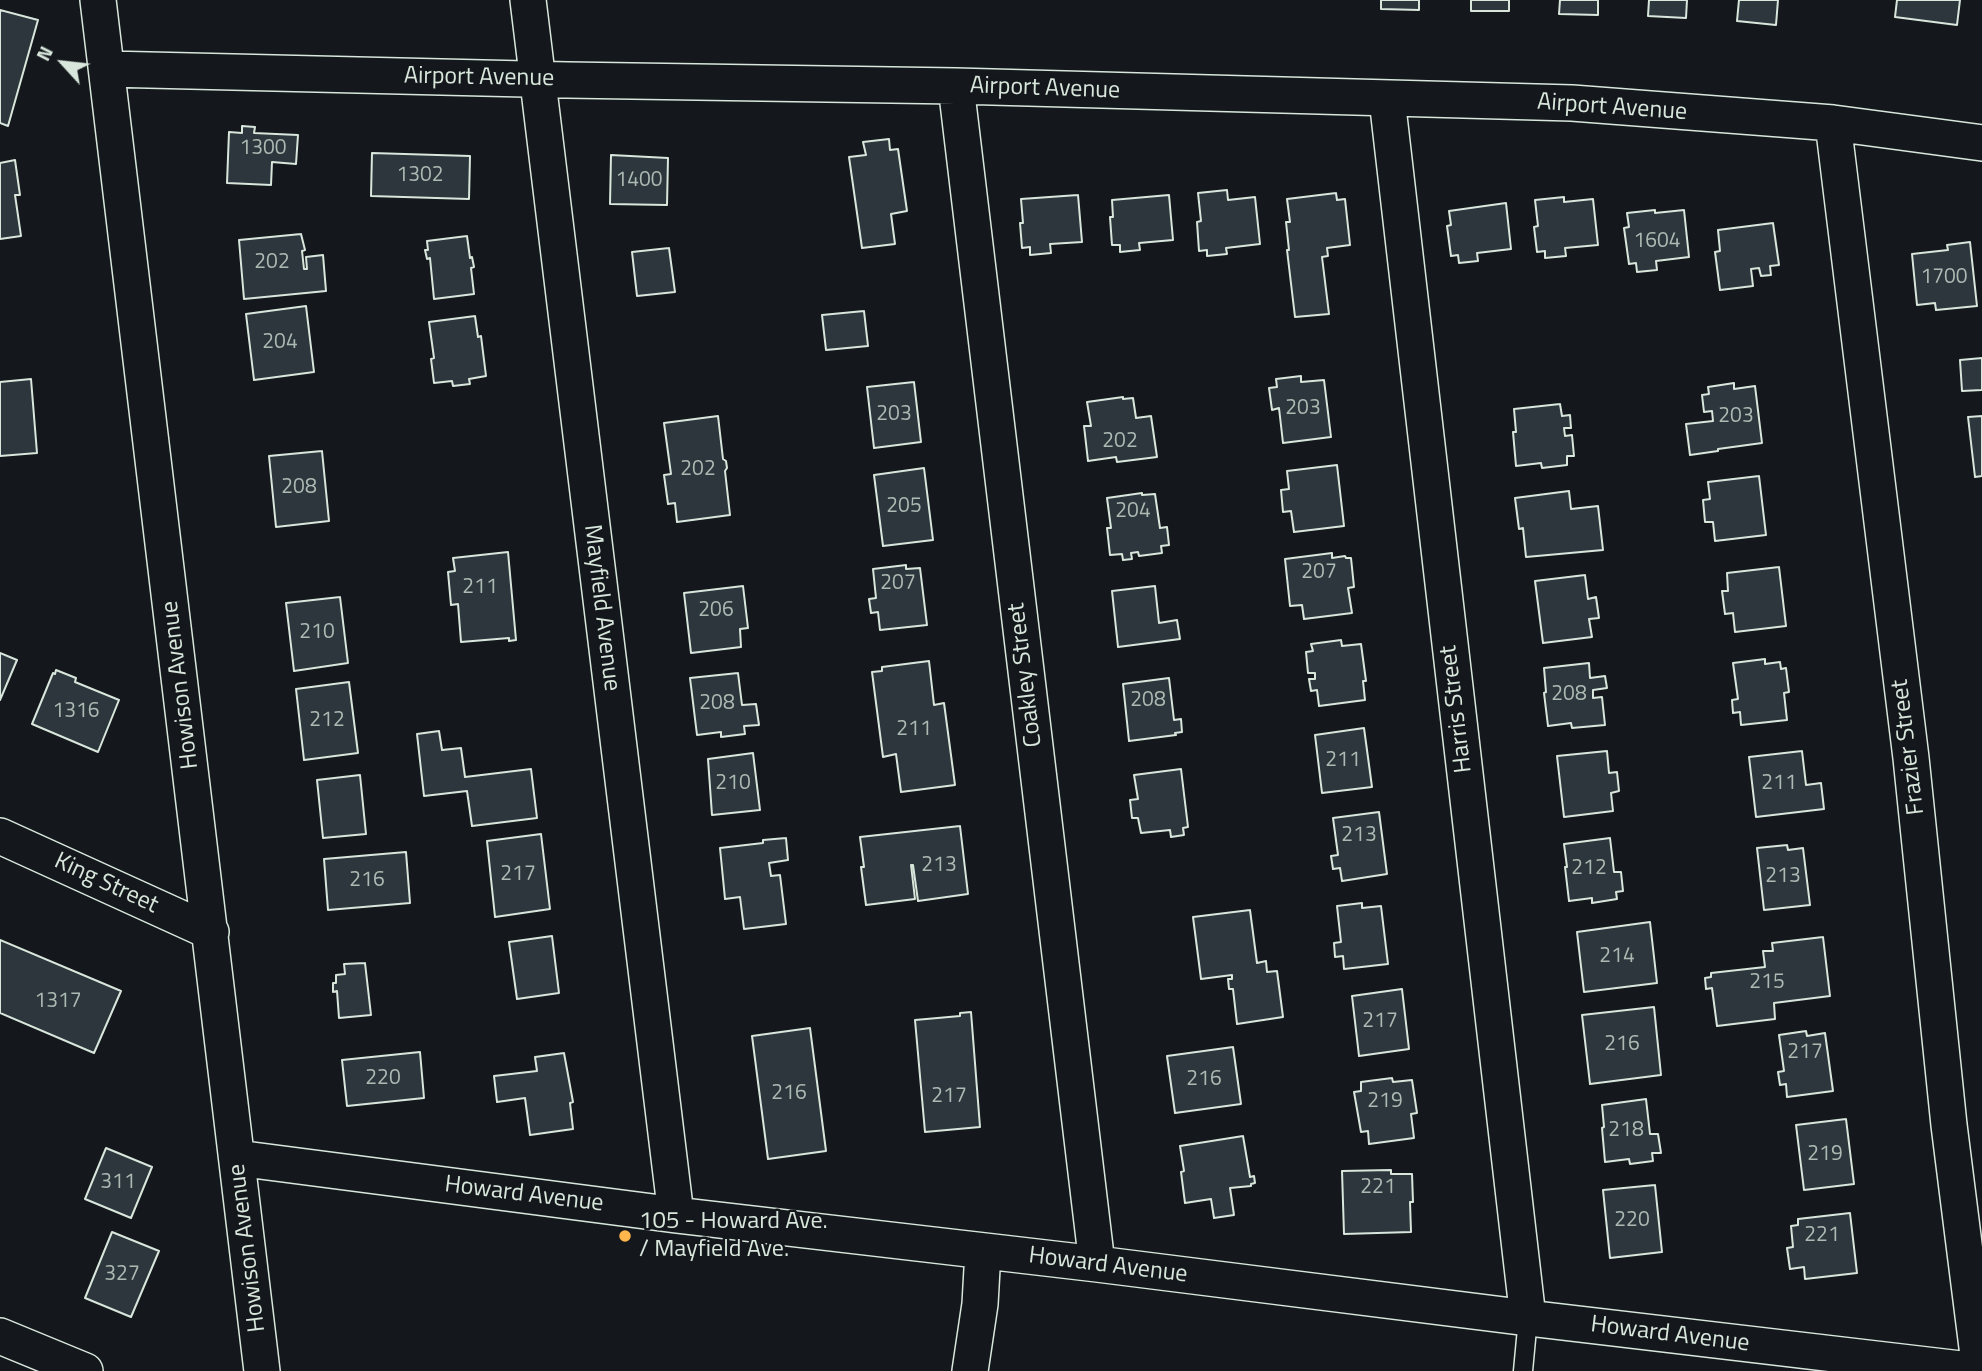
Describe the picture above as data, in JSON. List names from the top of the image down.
{
  "streets": {
    "street": [
      "Airport Avenue",
      "Mayfield Avenue",
      "Coakley Street",
      "Howison Avenue",
      "Harris Street",
      "Frazier Street",
      "King Street",
      "Howard Avenue"
    ]
  },
  "crossings": [
    ["Airport Avenue", "Mayfield Avenue"],
    ["Airport Avenue", "Coakley Street"],
    ["Airport Avenue", "Howison Avenue"],
    ["Airport Avenue", "Harris Street"],
    ["Airport Avenue", "Frazier Street"],
    ["Mayfield Avenue", "Howard Avenue"],
    ["Coakley Street", "Howard Avenue"],
    ["Howison Avenue", "King Street"],
    ["Howison Avenue", "Howard Avenue"],
    ["Harris Street", "Howard Avenue"],
    ["Frazier Street", "Howard Avenue"]
  ],
  "places": ["105 - Howard Ave. / Mayfield Ave."],
  "house_numbers": [
    "1300",
    "1302",
    "1400",
    "1604",
    "202",
    "1700",
    "204",
    "203",
    "203",
    "203",
    "202",
    "202",
    "208",
    "205",
    "204",
    "207",
    "207",
    "211",
    "206",
    "210",
    "208",
    "208",
    "208",
    "1316",
    "212",
    "211",
    "211",
    "210",
    "211",
    "213",
    "213",
    "212",
    "217",
    "213",
    "216",
    "214",
    "215",
    "1317",
    "217",
    "216",
    "217",
    "220",
    "216",
    "216",
    "217",
    "219",
    "218",
    "219",
    "311",
    "221",
    "220",
    "221",
    "327"
  ],
  "north": "top left"
}
